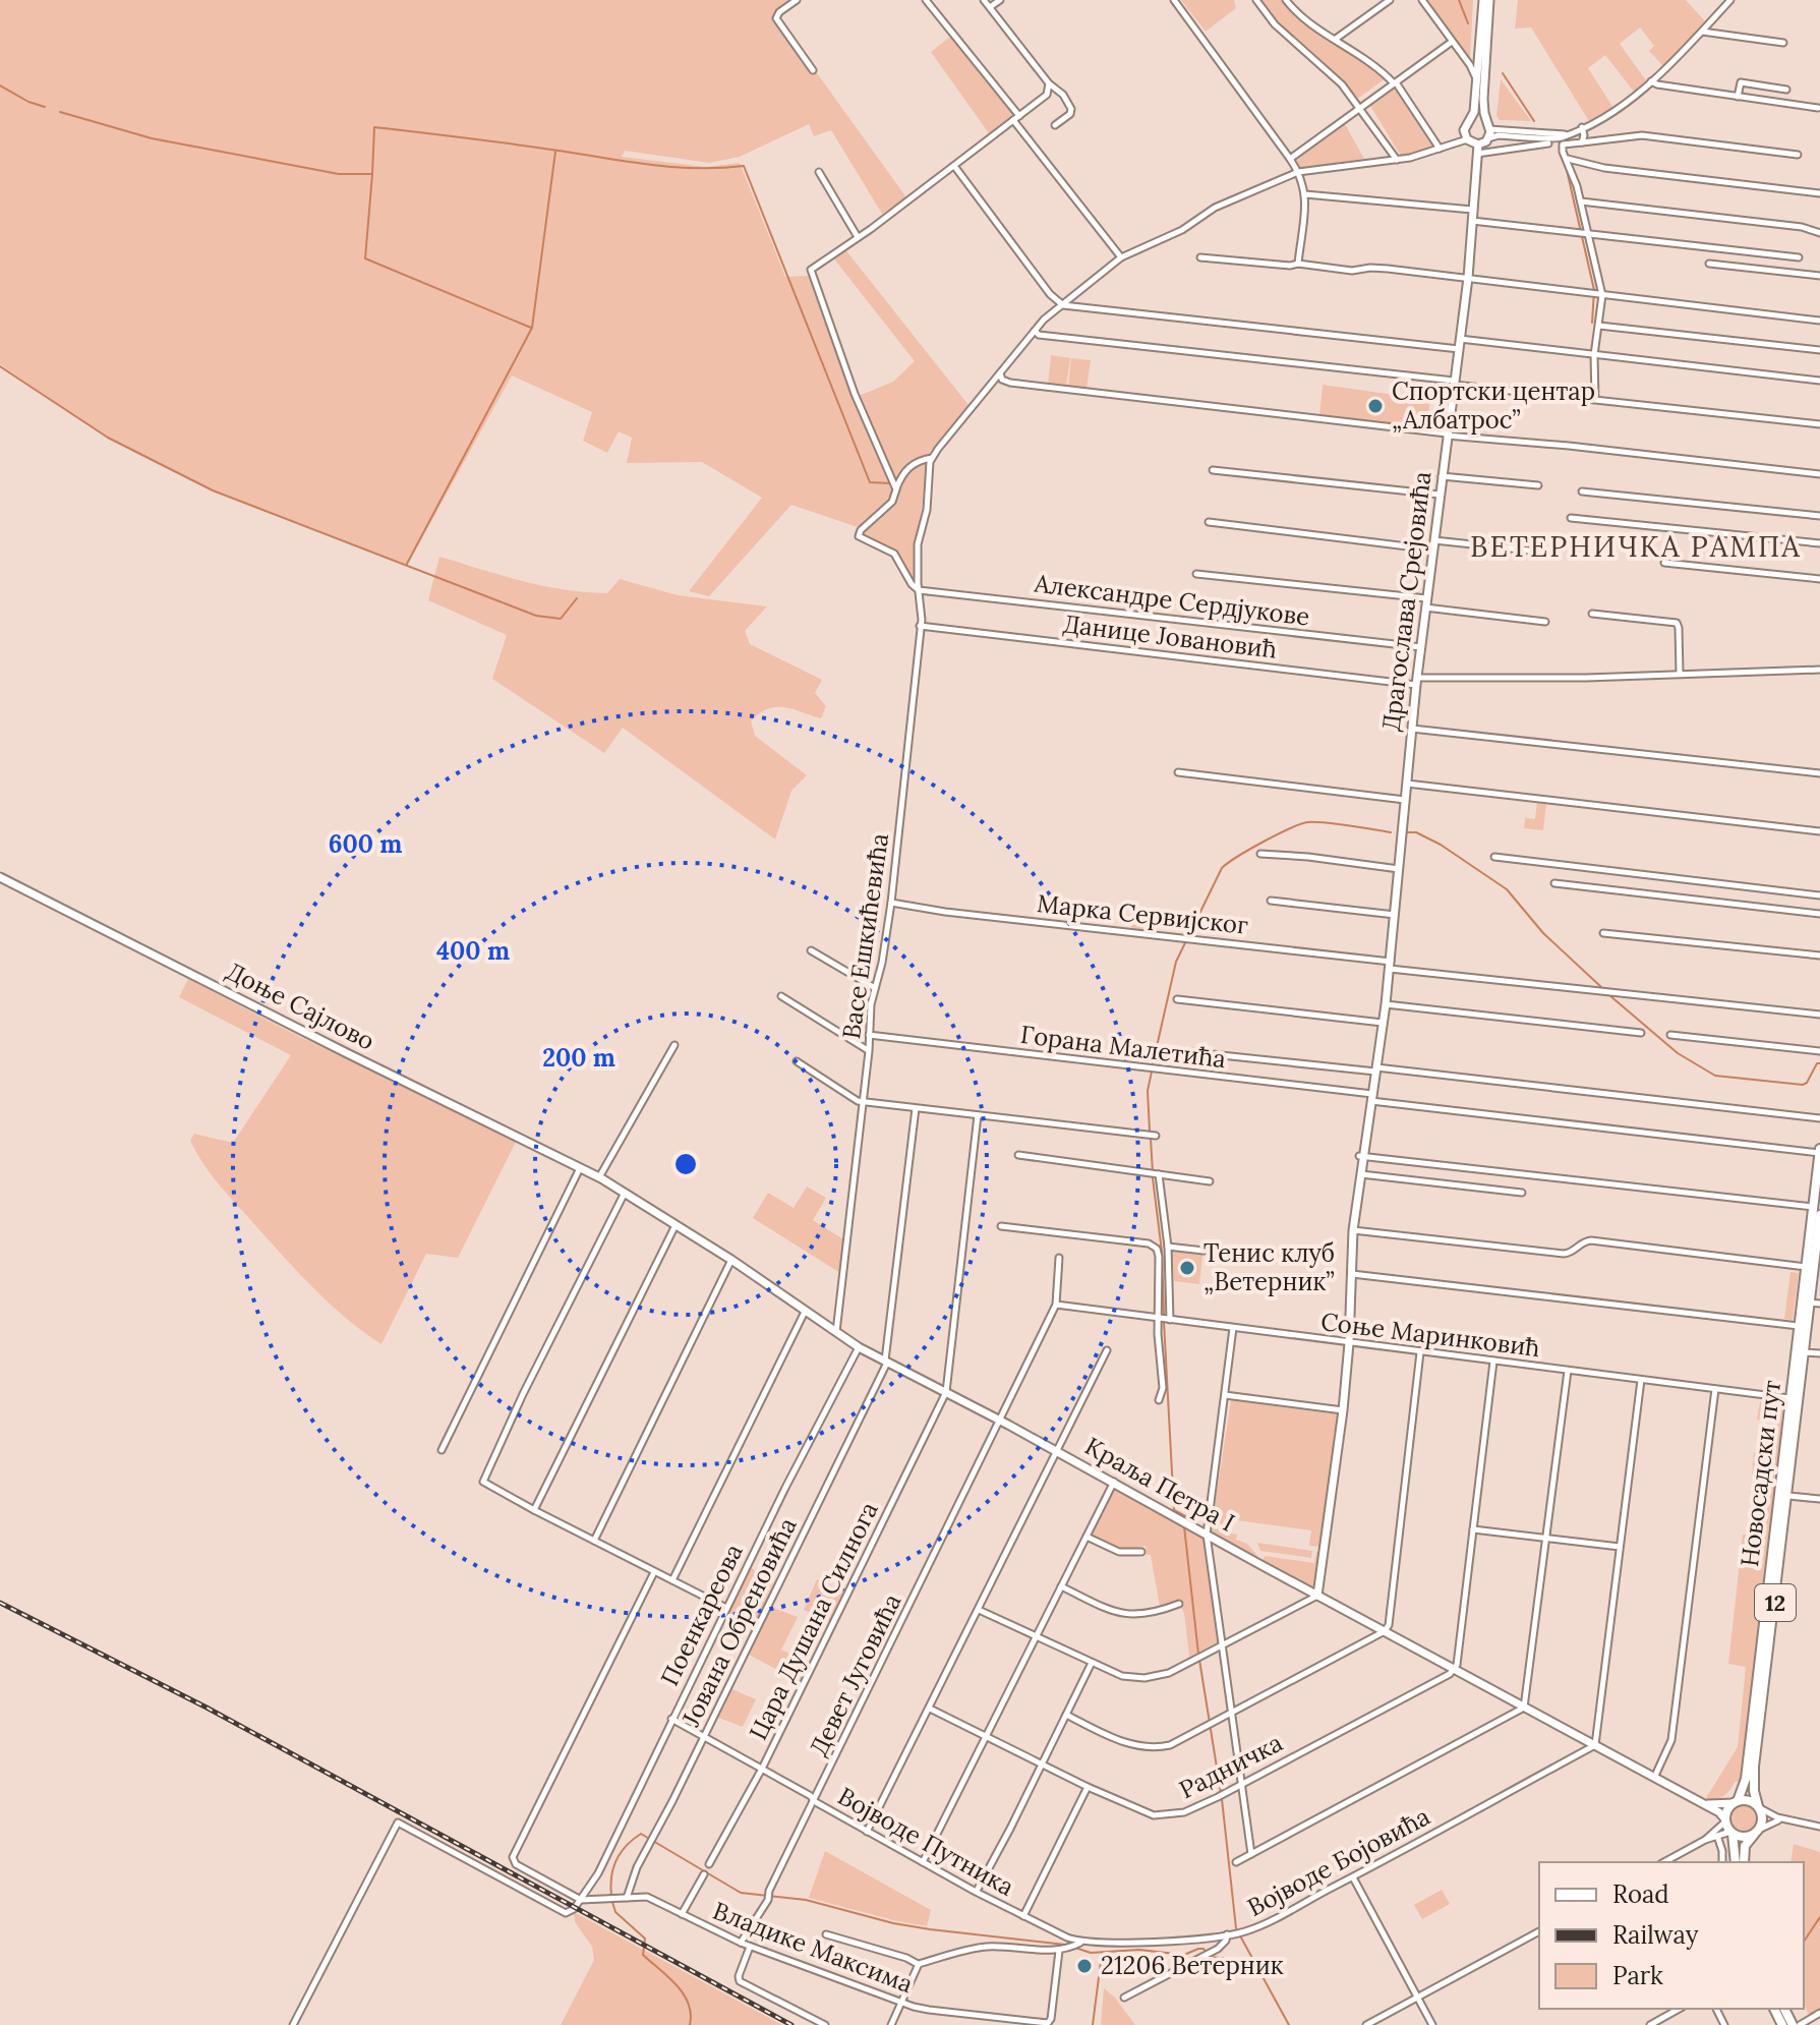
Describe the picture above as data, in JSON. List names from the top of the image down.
{
  "streets": {
    "main road": ["Новосадски пут", "12"],
    "street": [
      "Александре Сердјукове",
      "Драгослава Срејовића",
      "Данице Јовановић",
      "Марка Сервијског",
      "Васе Ешкићевића",
      "Доње Сајлово",
      "Горана Малетића",
      "Соње Маринковић",
      "Краља Петра I",
      "Поенкареова",
      "Цара Душана Силнога",
      "Јована Обреновића",
      "Девет Југовића",
      "Радничка",
      "Војводе Путника",
      "Војводе Бојовића",
      "Владике Максима"
    ]
  },
  "crossings": [
    ["Александре Сердјукове", "Драгослава Срејовића"],
    ["Александре Сердјукове", "Васе Ешкићевића"],
    ["Драгослава Срејовића", "Данице Јовановић"],
    ["Драгослава Срејовића", "Марка Сервијског"],
    ["Драгослава Срејовића", "Горана Малетића"],
    ["Драгослава Срејовића", "Соње Маринковић"],
    ["Драгослава Срејовића", "Краља Петра I"],
    ["Данице Јовановић", "Васе Ешкићевића"],
    ["Марка Сервијског", "Васе Ешкићевића"],
    ["Васе Ешкићевића", "Горана Малетића"],
    ["Васе Ешкићевића", "Краља Петра I"],
    ["Доње Сајлово", "Краља Петра I"],
    ["Горана Малетића", "Новосадски пут"],
    ["Соње Маринковић", "Новосадски пут"],
    ["Соње Маринковић", "Девет Југовића"],
    ["Новосадски пут", "Краља Петра I"],
    ["Новосадски пут", "12"],
    ["Краља Петра I", "12"],
    ["Краља Петра I", "Поенкареова"],
    ["Краља Петра I", "Цара Душана Силнога"],
    ["Краља Петра I", "Јована Обреновића"],
    ["Краља Петра I", "Девет Југовића"],
    ["Краља Петра I", "Радничка"],
    ["Краља Петра I", "Војводе Бојовића"],
    ["Поенкареова", "Војводе Путника"],
    ["Поенкареова", "Владике Максима"],
    ["Цара Душана Силнога", "Војводе Путника"],
    ["Јована Обреновића", "Војводе Путника"],
    ["Јована Обреновића", "Владике Максима"],
    ["Девет Југовића", "Војводе Путника"],
    ["Девет Југовића", "Владике Максима"],
    ["Војводе Путника", "Војводе Бојовића"]
  ],
  "districts": ["ВЕТЕРНИЧКА РАМПА"],
  "places": ["Спортски центар „Албатрос”", "Тенис клуб „Ветерник”", "21206 Ветерник"],
  "legend": ["Road", "Railway", "Park"],
  "rings": ["600 m", "400 m", "200 m"]
}
